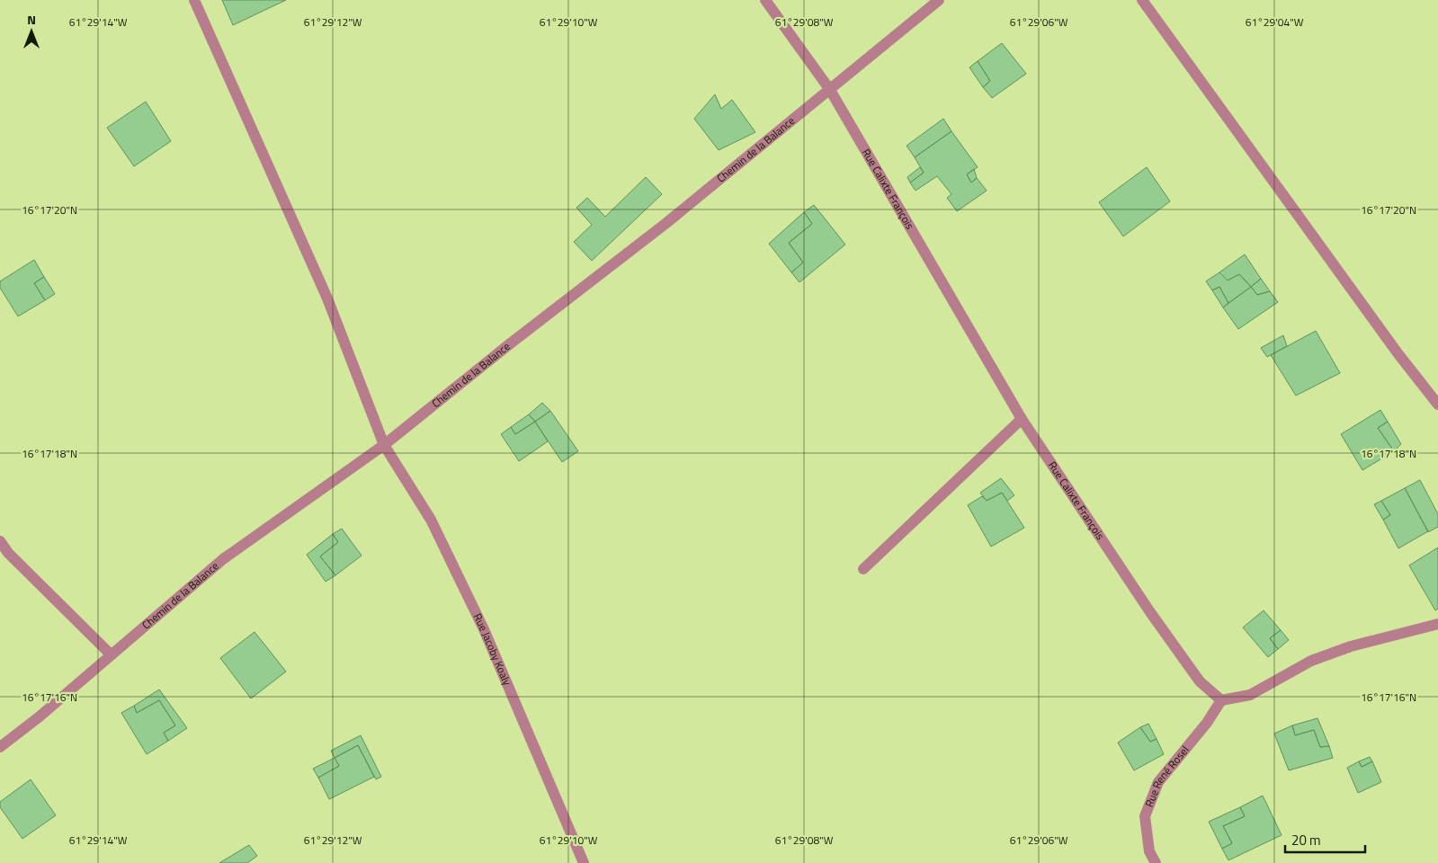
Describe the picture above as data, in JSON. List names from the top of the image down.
{
  "streets": {
    "street": [
      "Chemin de la Balance",
      "Rue Calixte François",
      "Rue Jacoby Koaly",
      "Rue René Rosel"
    ]
  },
  "crossings": [
    ["Chemin de la Balance", "Rue Calixte François"],
    ["Chemin de la Balance", "Rue Jacoby Koaly"],
    ["Rue Calixte François", "Rue René Rosel"]
  ],
  "scale_bar": "20 m",
  "north": "top",
  "coordinates": [
    "61°29'14\"W",
    "61°29'12\"W",
    "61°29'10\"W",
    "61°29'08\"W",
    "61°29'06\"W",
    "61°29'04\"W",
    "16°17'20\"N",
    "16°17'18\"N",
    "16°17'16\"N"
  ]
}
